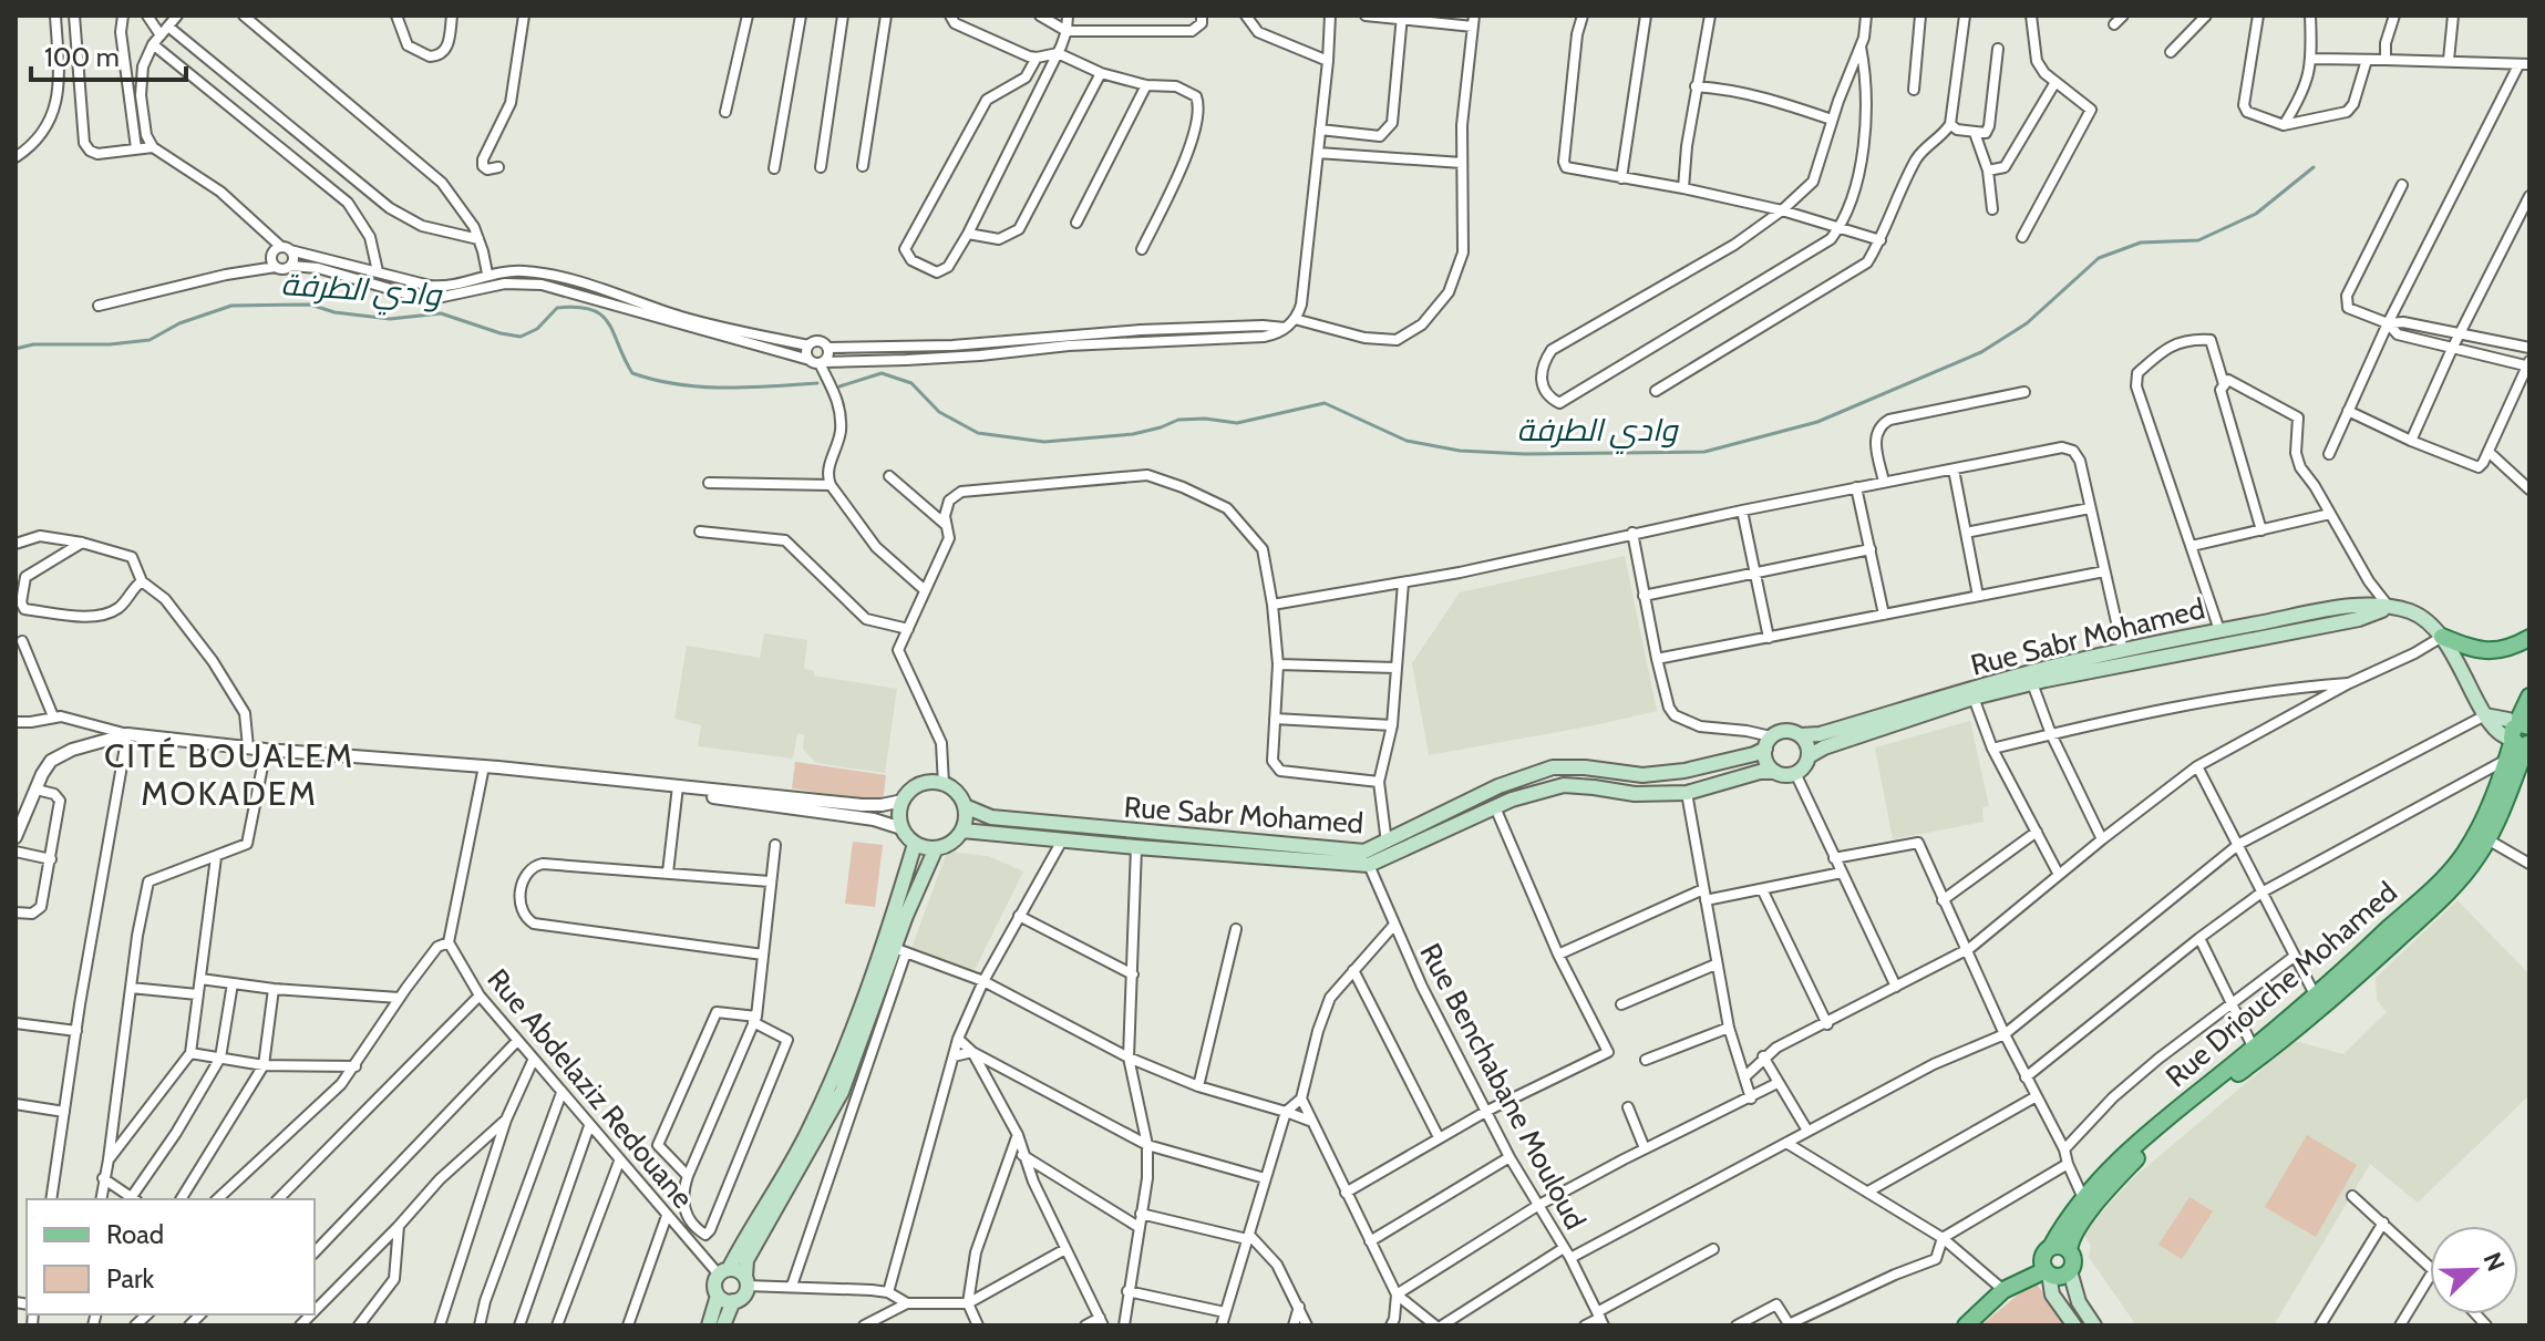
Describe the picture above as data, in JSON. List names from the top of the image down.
{
  "streets": {
    "main road": ["Rue Sabr Mohamed", "Rue Driouche Mohamed"],
    "street": ["Rue Benchabane Mouloud", "Rue Abdelaziz Redouane"]
  },
  "districts": ["CITÉ BOUALEM MOKADEM"],
  "water": ["وادي الطرفة"],
  "legend": ["Road", "Park"],
  "scale_bar": "100 m",
  "north": "top right"
}
